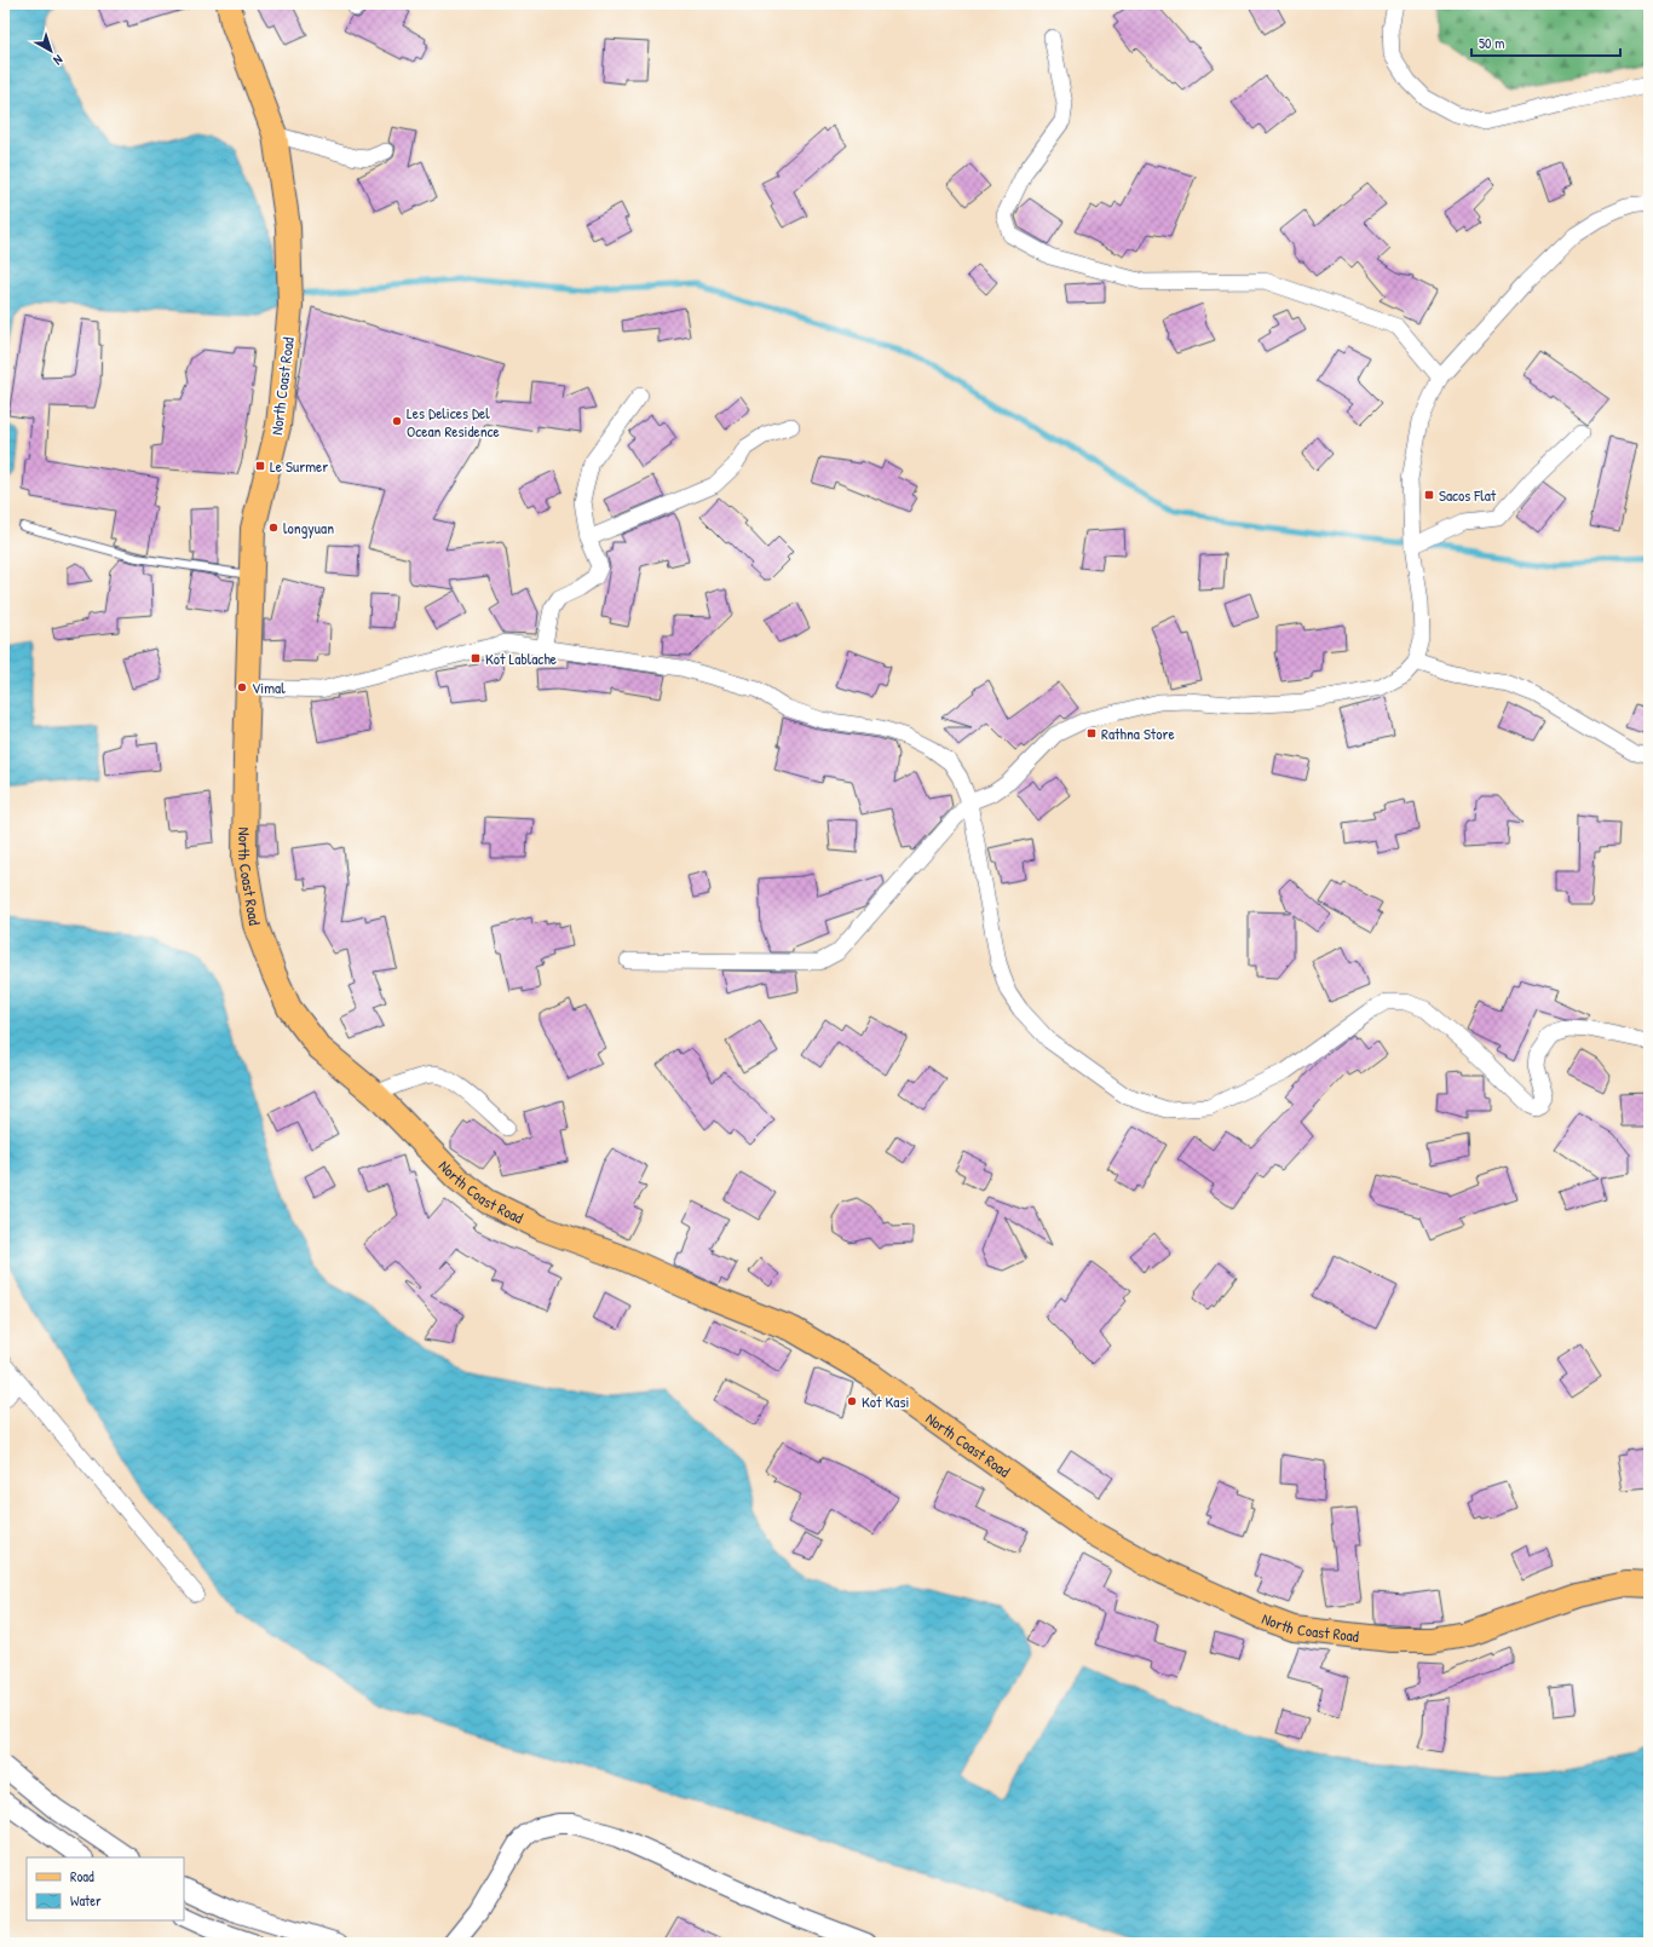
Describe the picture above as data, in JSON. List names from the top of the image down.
{
  "streets": {
    "main road": ["North Coast Road"]
  },
  "places": {
    "other": [
      "Les Delices Del Ocean Residence",
      "longyuan",
      "Vimal",
      "Kot Kasi"
    ],
    "transit": [
      "Le Surmer",
      "Sacos Flat",
      "Kot Lablache",
      "Rathna Store"
    ]
  },
  "legend": ["Road", "Water"],
  "scale_bar": "50 m",
  "north": "bottom right"
}
